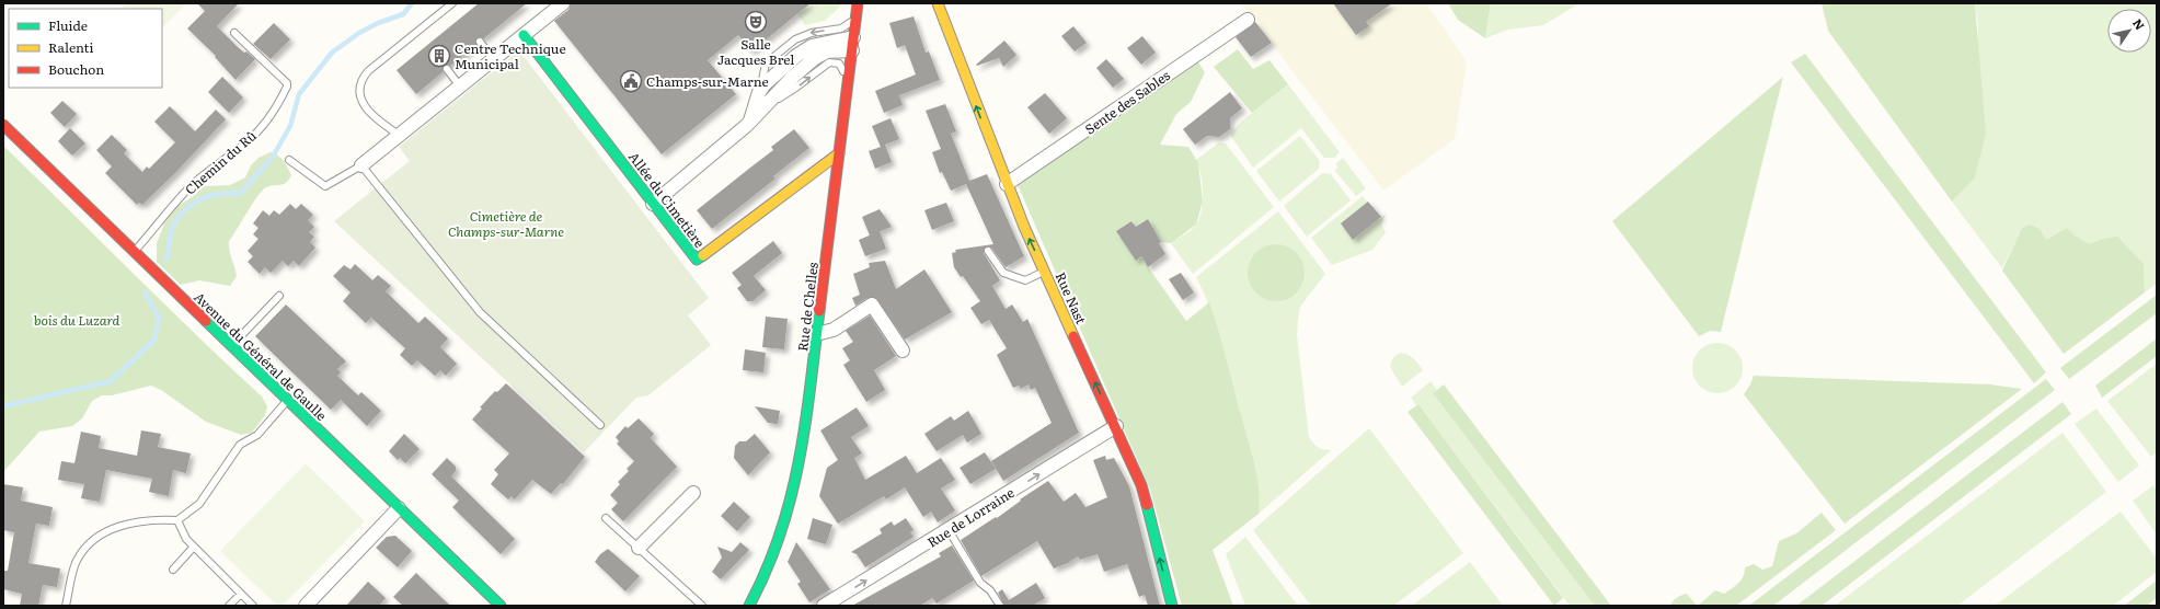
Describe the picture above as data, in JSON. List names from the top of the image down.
{
  "streets": {
    "main road": [
      "Allée du Cimetière",
      "Rue Nast",
      "Rue de Chelles",
      "Avenue du Général de Gaulle"
    ],
    "street": ["Sente des Sables", "Rue de Lorraine"],
    "lane": ["Chemin du Rû"]
  },
  "crossings": [
    ["Sente des Sables", "Rue Nast"],
    ["Chemin du Rû", "Avenue du Général de Gaulle"],
    ["Allée du Cimetière", "Rue de Chelles"],
    ["Rue Nast", "Rue de Lorraine"]
  ],
  "one_way": ["Rue Nast", "Rue de Lorraine"],
  "parks": ["Cimetière de Champs-sur-Marne", "bois du Luzard"],
  "places": {
    "theatre": ["Salle Jacques Brel"],
    "building": ["Centre Technique Municipal"],
    "public building": ["Champs-sur-Marne"]
  },
  "legend": ["Fluide", "Ralenti", "Bouchon"],
  "north": "top right"
}
